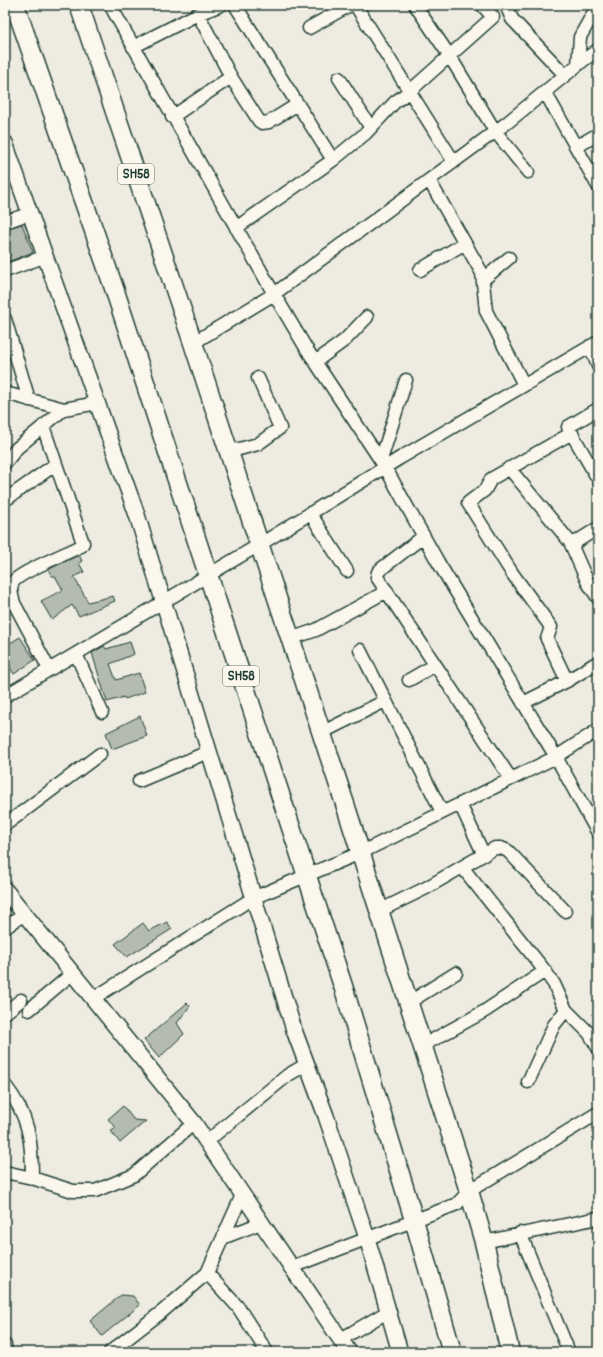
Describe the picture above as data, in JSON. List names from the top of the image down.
{
  "streets": {
    "main road": ["SH58"]
  }
}
